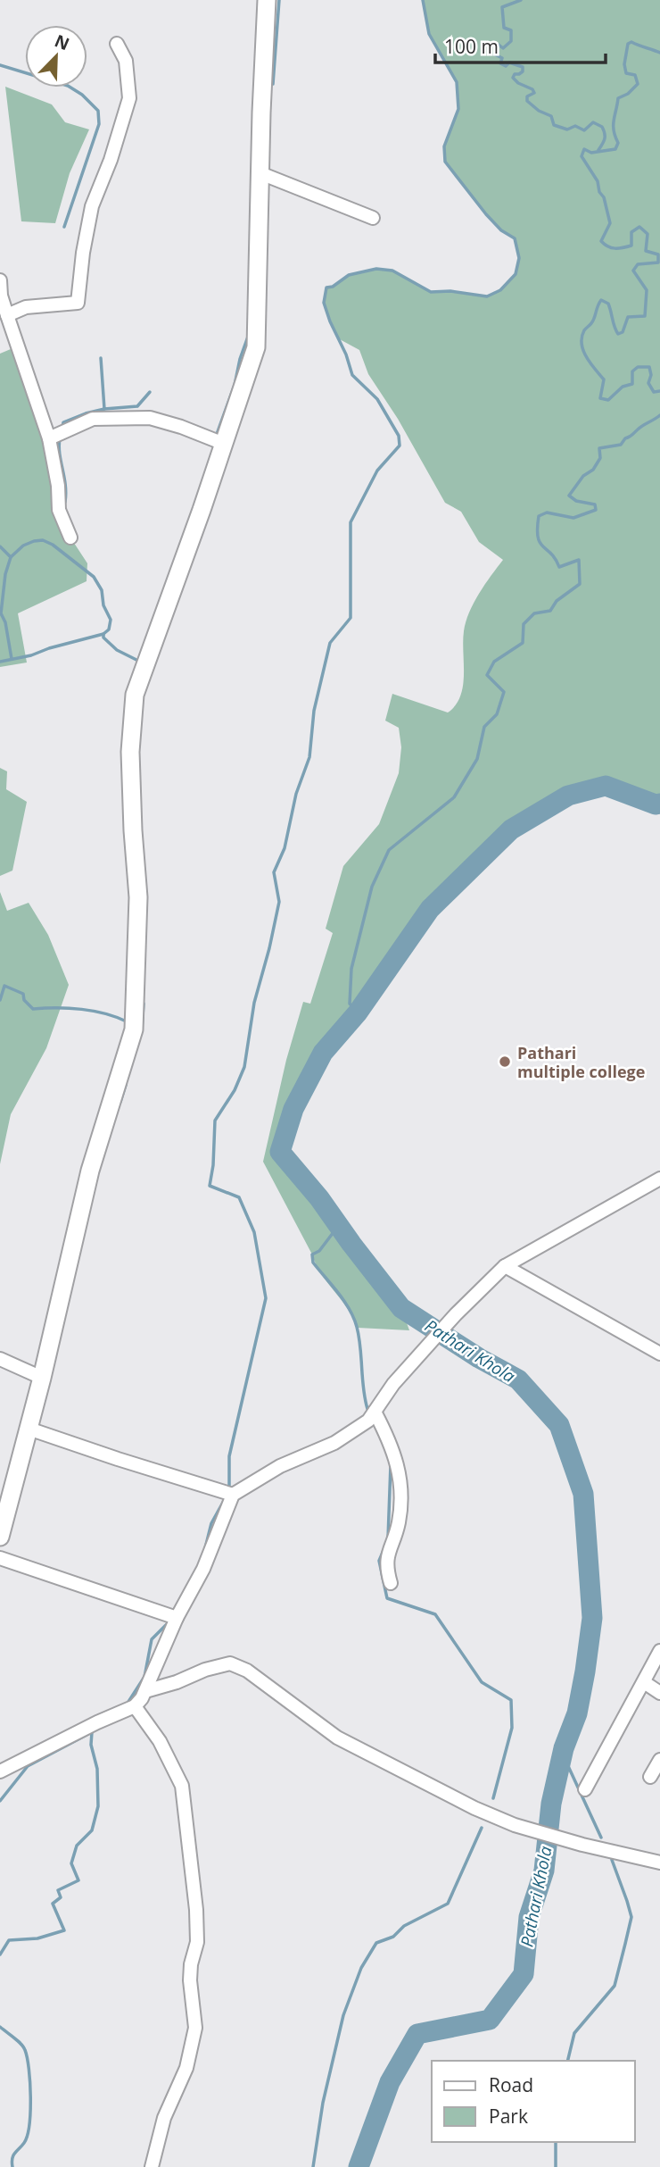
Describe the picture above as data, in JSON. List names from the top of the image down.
{
  "water": ["Pathari Khola"],
  "places": ["Pathari multiple college"],
  "legend": ["Road", "Park"],
  "scale_bar": "100 m",
  "north": "top right"
}
